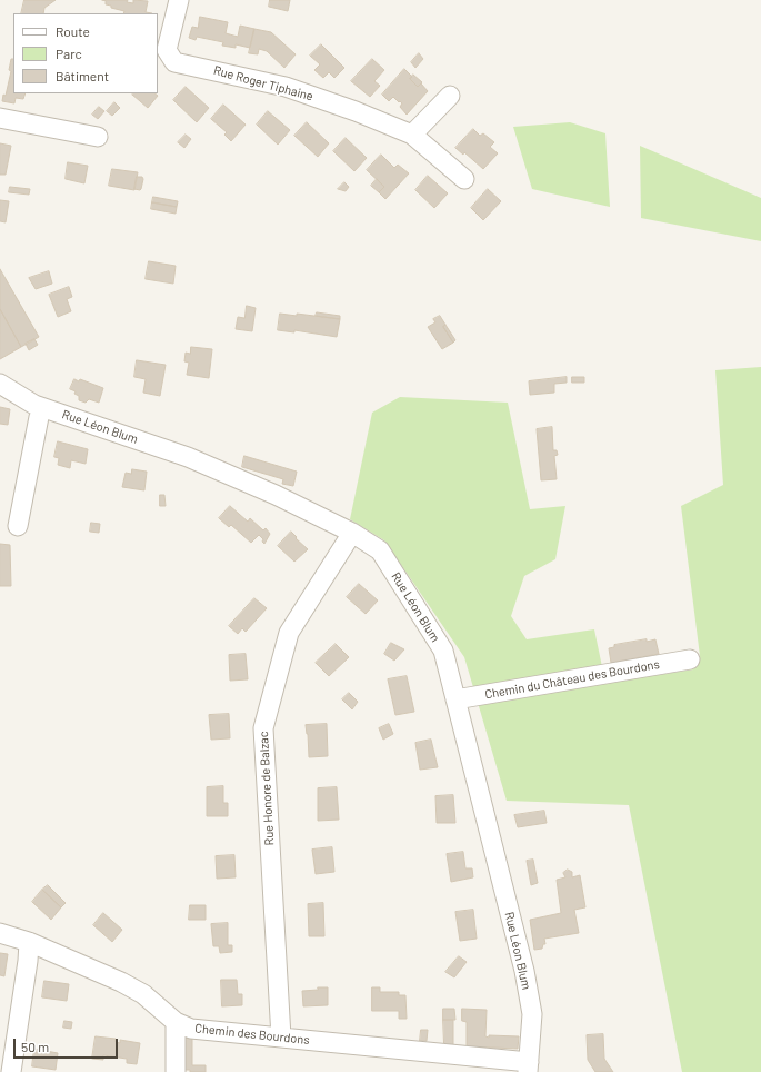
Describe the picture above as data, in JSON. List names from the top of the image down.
{
  "streets": {
    "street": [
      "Rue Roger Tiphaine",
      "Rue Léon Blum",
      "Chemin du Château des Bourdons",
      "Rue Honore de Balzac",
      "Chemin des Bourdons"
    ]
  },
  "crossings": [
    ["Rue Léon Blum", "Chemin du Château des Bourdons"],
    ["Rue Léon Blum", "Rue Honore de Balzac"],
    ["Rue Léon Blum", "Chemin des Bourdons"],
    ["Rue Honore de Balzac", "Chemin des Bourdons"]
  ],
  "legend": ["Route", "Parc", "Bâtiment"],
  "scale_bar": "50 m"
}
